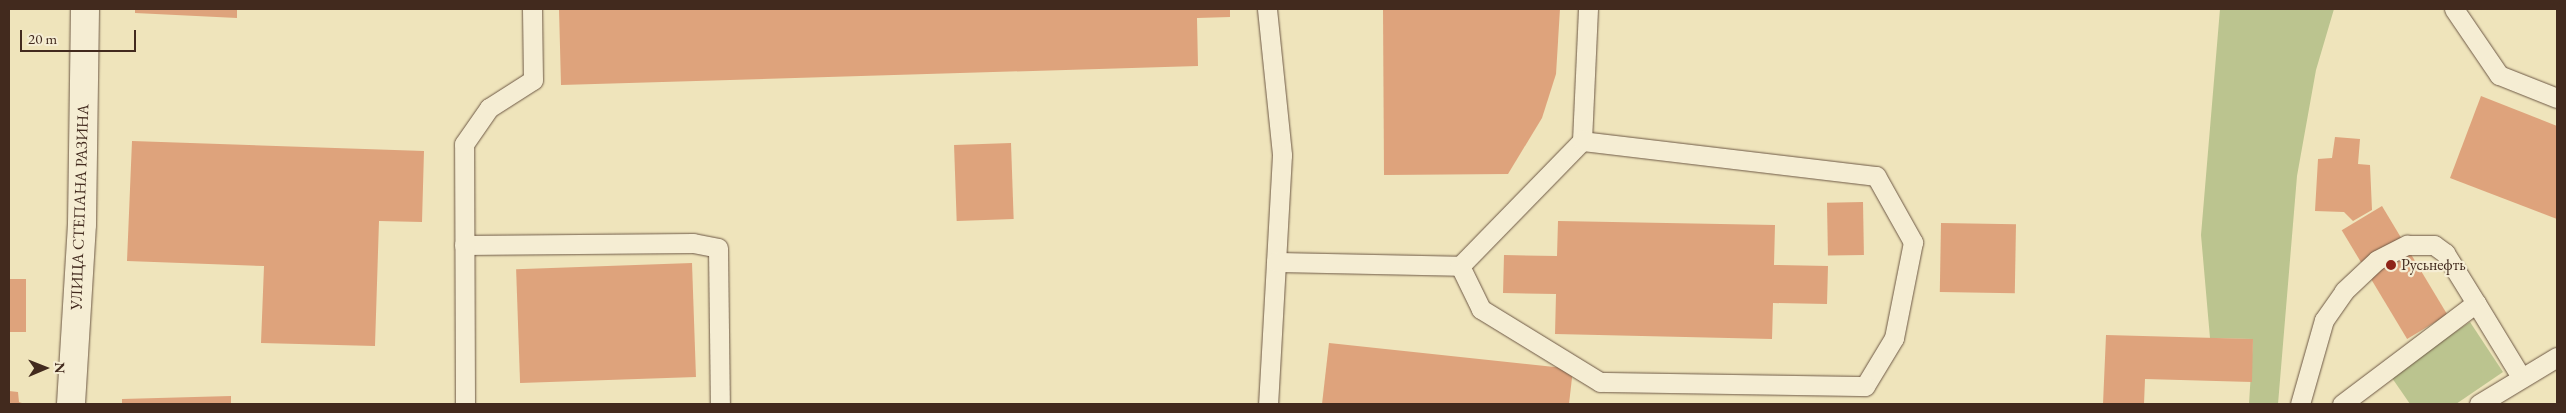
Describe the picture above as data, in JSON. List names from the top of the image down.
{
  "streets": {
    "street": ["УЛИЦА СТЕПАНА РАЗИНА"]
  },
  "places": ["Русьнефть"],
  "scale_bar": "20 m",
  "north": "right"
}
